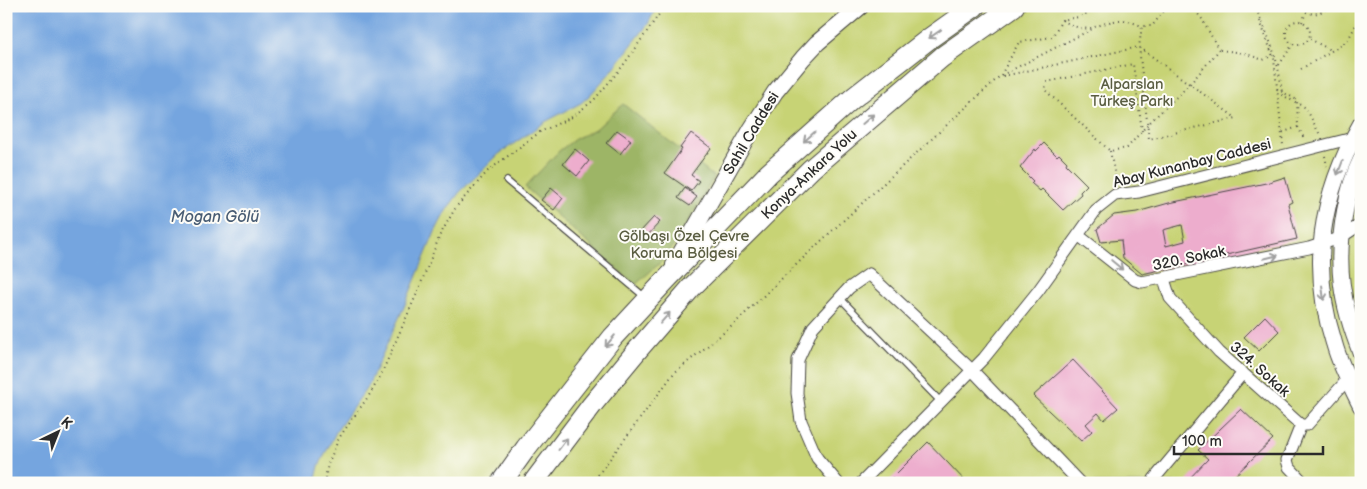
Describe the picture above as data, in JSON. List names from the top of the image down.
{
  "streets": {
    "highway": ["Konya-Ankara Yolu"],
    "street": [
      "Sahil Caddesi",
      "Abay Kunanbay Caddesi",
      "320. Sokak",
      "324. Sokak"
    ]
  },
  "crossings": [
    ["Abay Kunanbay Caddesi", "320. Sokak"],
    ["320. Sokak", "324. Sokak"]
  ],
  "one_way": ["320. Sokak"],
  "water": ["Mogan Gölü"],
  "parks": ["Alparslan Türkeş Parkı", "Gölbaşı Özel Çevre Koruma Bölgesi"],
  "scale_bar": "100 m",
  "north": "top right"
}
